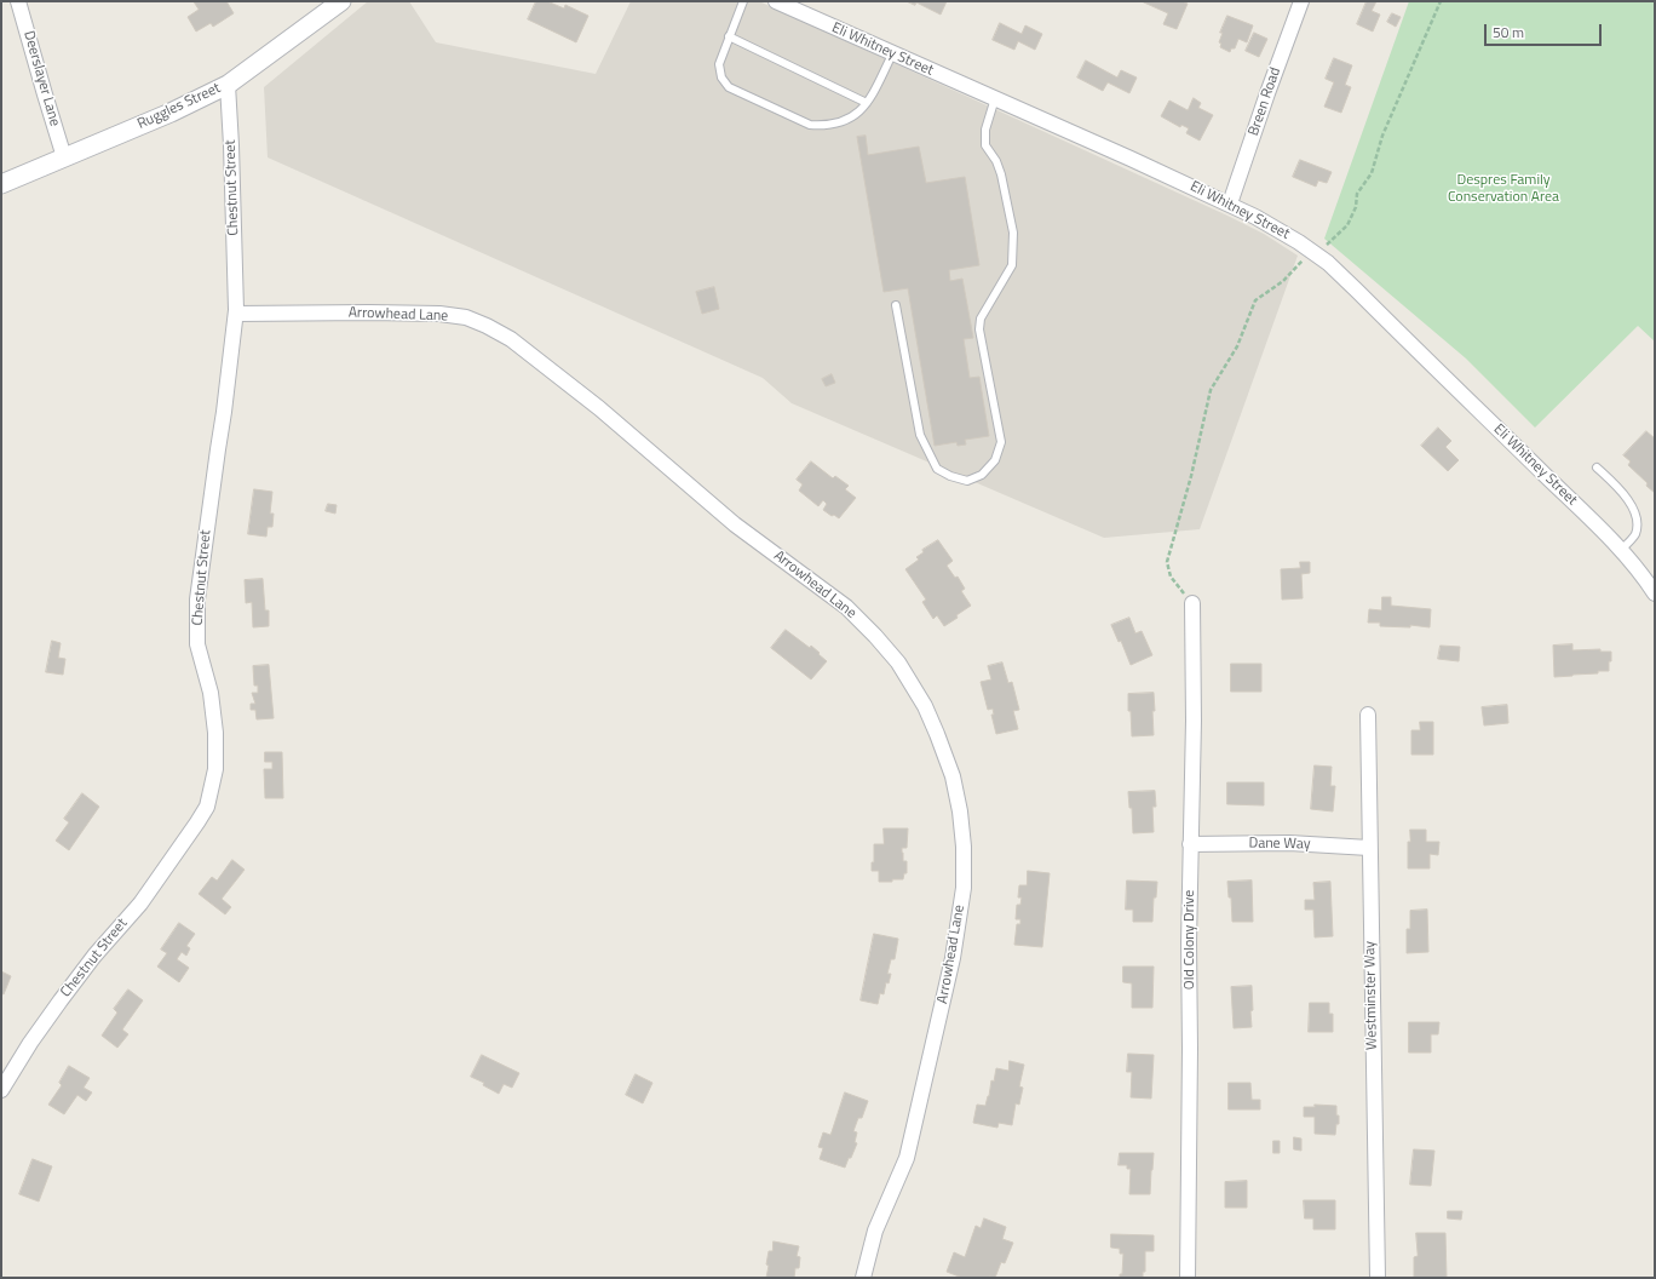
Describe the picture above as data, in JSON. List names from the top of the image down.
{
  "streets": {
    "street": [
      "Eli Whitney Street",
      "Deerslayer Lane",
      "Breen Road",
      "Ruggles Street",
      "Chestnut Street",
      "Arrowhead Lane",
      "Dane Way",
      "Old Colony Drive",
      "Westminster Way"
    ]
  },
  "crossings": [
    ["Eli Whitney Street", "Breen Road"],
    ["Deerslayer Lane", "Ruggles Street"],
    ["Ruggles Street", "Chestnut Street"],
    ["Chestnut Street", "Arrowhead Lane"],
    ["Dane Way", "Old Colony Drive"],
    ["Dane Way", "Westminster Way"]
  ],
  "parks": ["Despres Family Conservation Area"],
  "scale_bar": "50 m"
}
